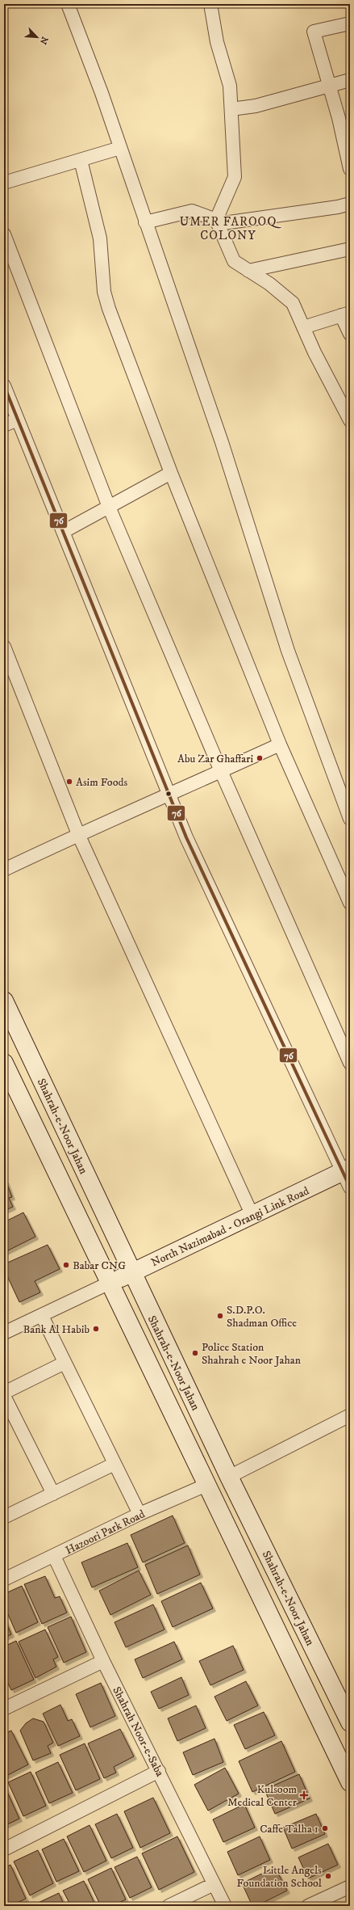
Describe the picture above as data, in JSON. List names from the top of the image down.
{
  "streets": {
    "main road": ["Shahrah-e-Noor Jahan", "North Nazimabad - Orangi Link Road"],
    "street": ["Hazoori Park Road", "Shahrah Noor-e-Saba"]
  },
  "crossings": [
    ["Shahrah-e-Noor Jahan", "North Nazimabad - Orangi Link Road"],
    ["Shahrah-e-Noor Jahan", "Hazoori Park Road"],
    ["Hazoori Park Road", "Shahrah Noor-e-Saba"]
  ],
  "districts": ["UMER FAROOQ COLONY"],
  "places": {
    "other": [
      "Abu Zar Ghaffari",
      "Asim Foods",
      "Babar CNG",
      "S.D.P.O. Shadman Office",
      "Bank Al Habib",
      "Police Station Shahrah e Noor Jahan",
      "Caffe Talha 1",
      "Little Angels Foundation School"
    ],
    "health": ["Kulsoom Medical Center"]
  },
  "lines": ["transit line 76"],
  "north": "bottom right"
}
